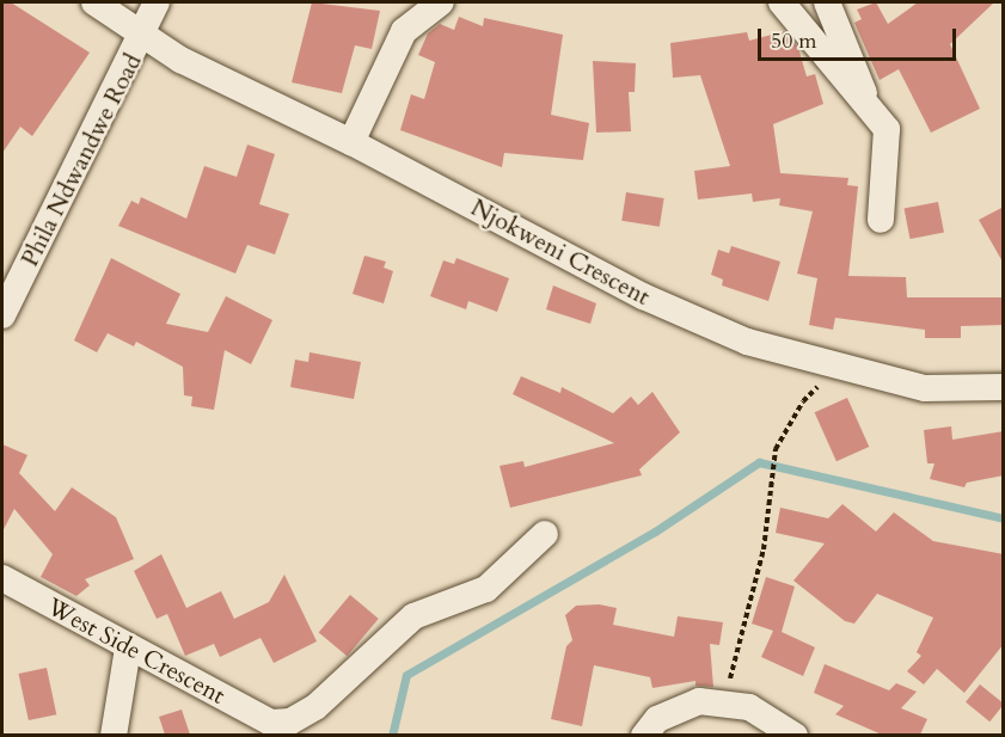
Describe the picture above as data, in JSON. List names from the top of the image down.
{
  "streets": {
    "street": ["Phila Ndwandwe Road", "Njokweni Crescent", "West Side Crescent"]
  },
  "crossings": [
    ["Phila Ndwandwe Road", "Njokweni Crescent"]
  ],
  "scale_bar": "50 m"
}
